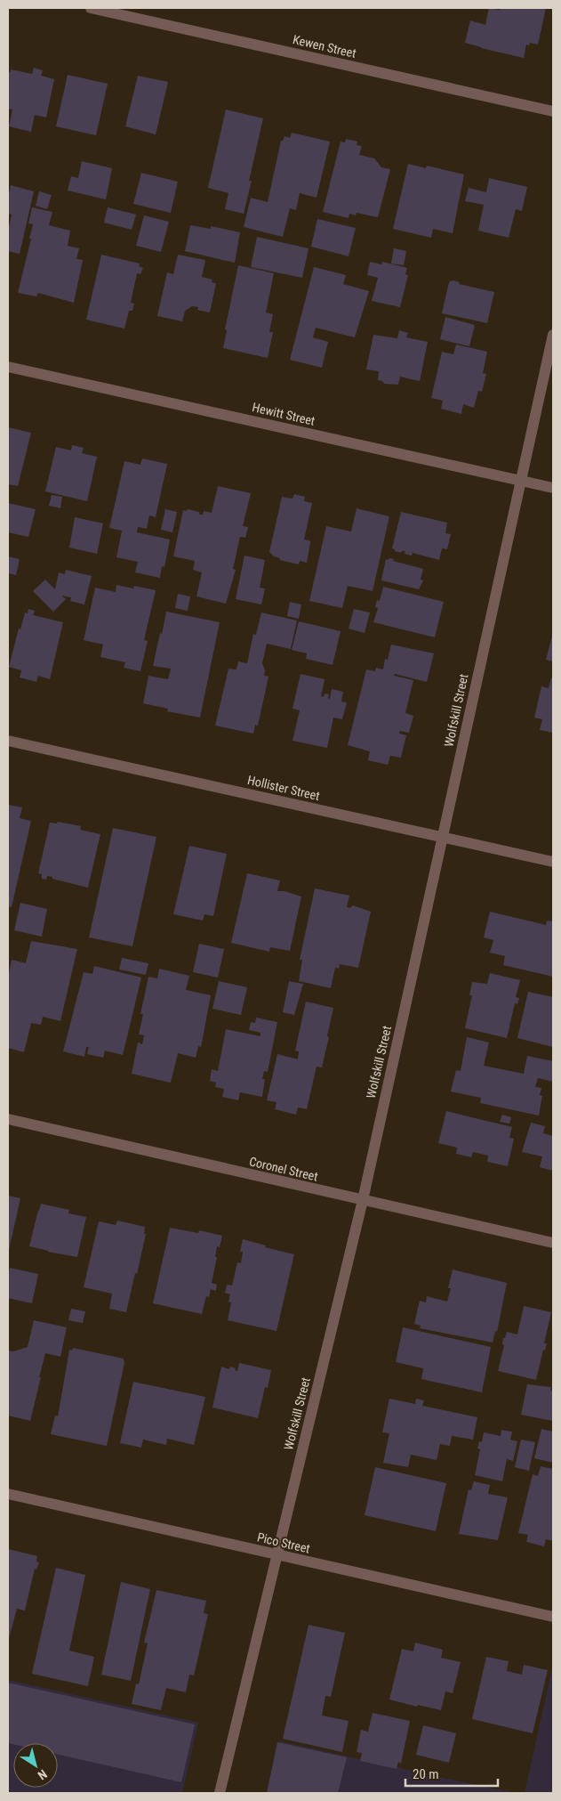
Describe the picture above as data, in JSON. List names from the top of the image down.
{
  "streets": {
    "street": [
      "Kewen Street",
      "Hewitt Street",
      "Wolfskill Street",
      "Hollister Street",
      "Coronel Street",
      "Pico Street"
    ]
  },
  "crossings": [
    ["Hewitt Street", "Wolfskill Street"],
    ["Wolfskill Street", "Hollister Street"],
    ["Wolfskill Street", "Coronel Street"],
    ["Wolfskill Street", "Pico Street"]
  ],
  "scale_bar": "20 m",
  "north": "bottom right"
}
